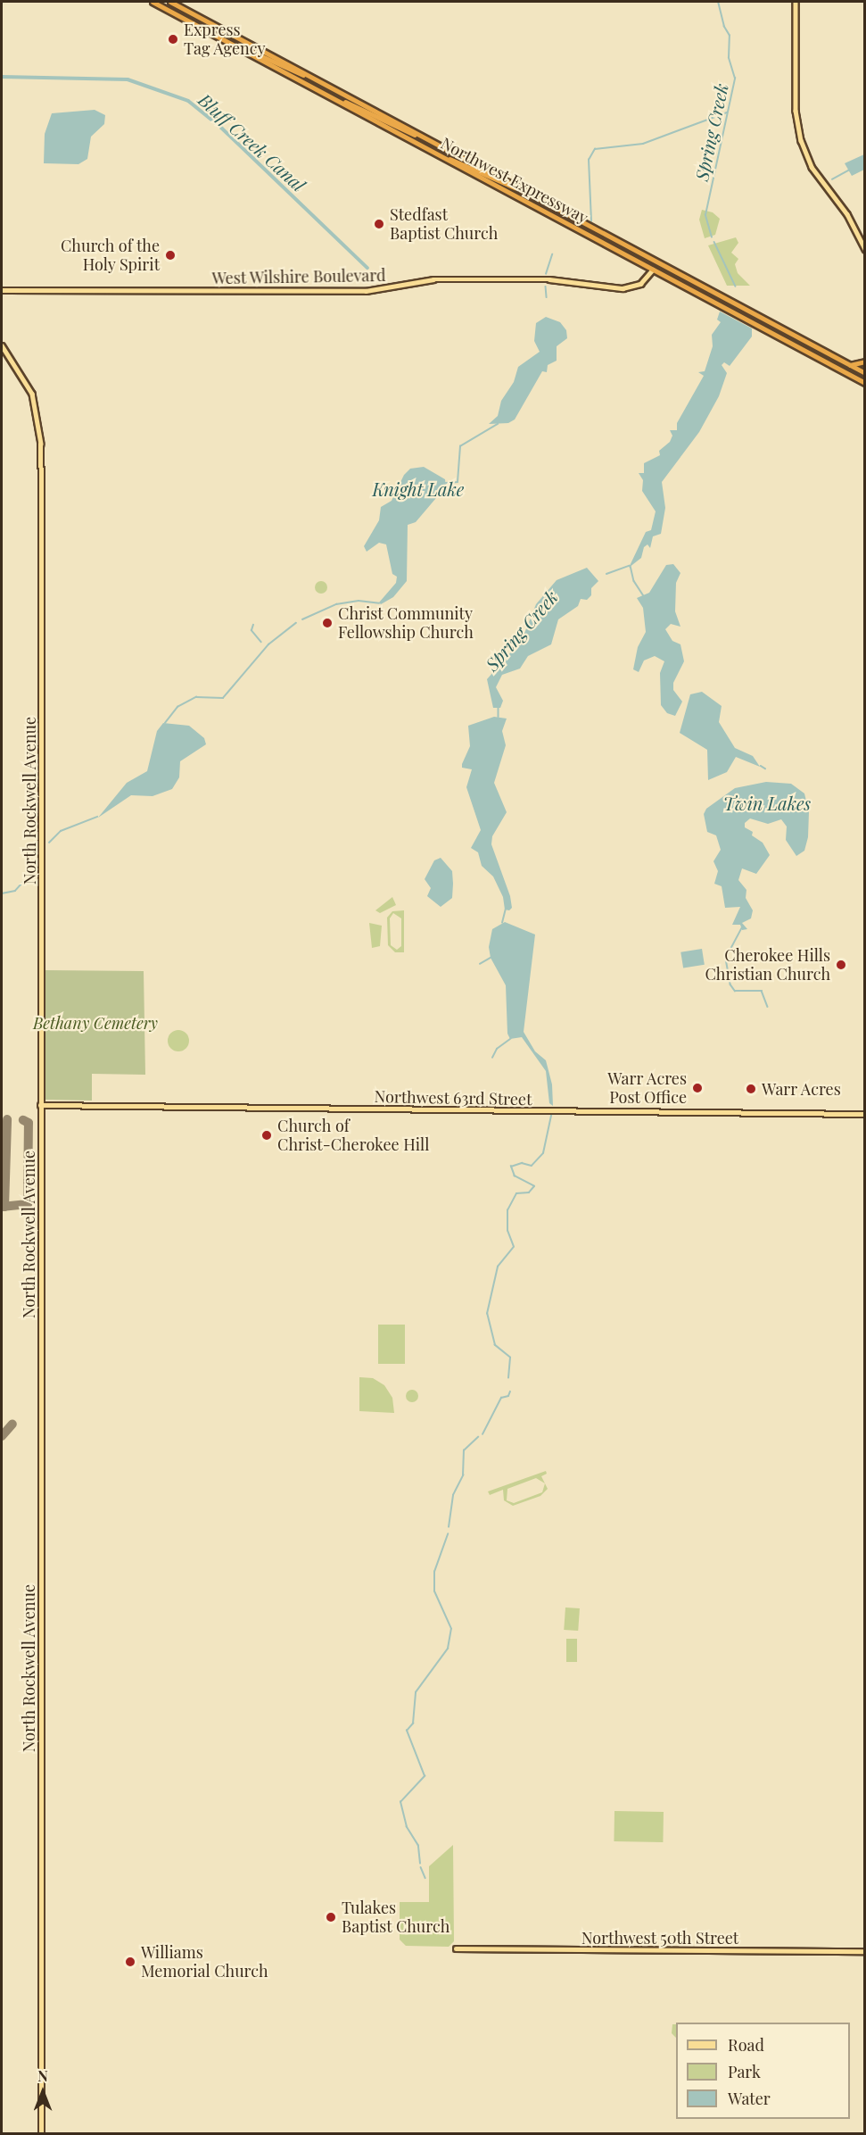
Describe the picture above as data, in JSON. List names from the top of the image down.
{
  "streets": {
    "highway": ["Northwest Expressway"],
    "main road": [
      "West Wilshire Boulevard",
      "North Rockwell Avenue",
      "Northwest 63rd Street",
      "Northwest 50th Street"
    ]
  },
  "crossings": [
    ["Northwest Expressway", "West Wilshire Boulevard"],
    ["North Rockwell Avenue", "Northwest 63rd Street"]
  ],
  "water": [
    "Spring Creek",
    "Bluff Creek Canal",
    "Knight Lake",
    "Twin Lakes"
  ],
  "parks": ["Bethany Cemetery"],
  "places": [
    "Express Tag Agency",
    "Stedfast Baptist Church",
    "Church of the Holy Spirit",
    "Christ Community Fellowship Church",
    "Cherokee Hills Christian Church",
    "Warr Acres Post Office",
    "Warr Acres",
    "Church of Christ-Cherokee Hill",
    "Tulakes Baptist Church",
    "Williams Memorial Church"
  ],
  "legend": ["Road", "Park", "Water"],
  "north": "top"
}
